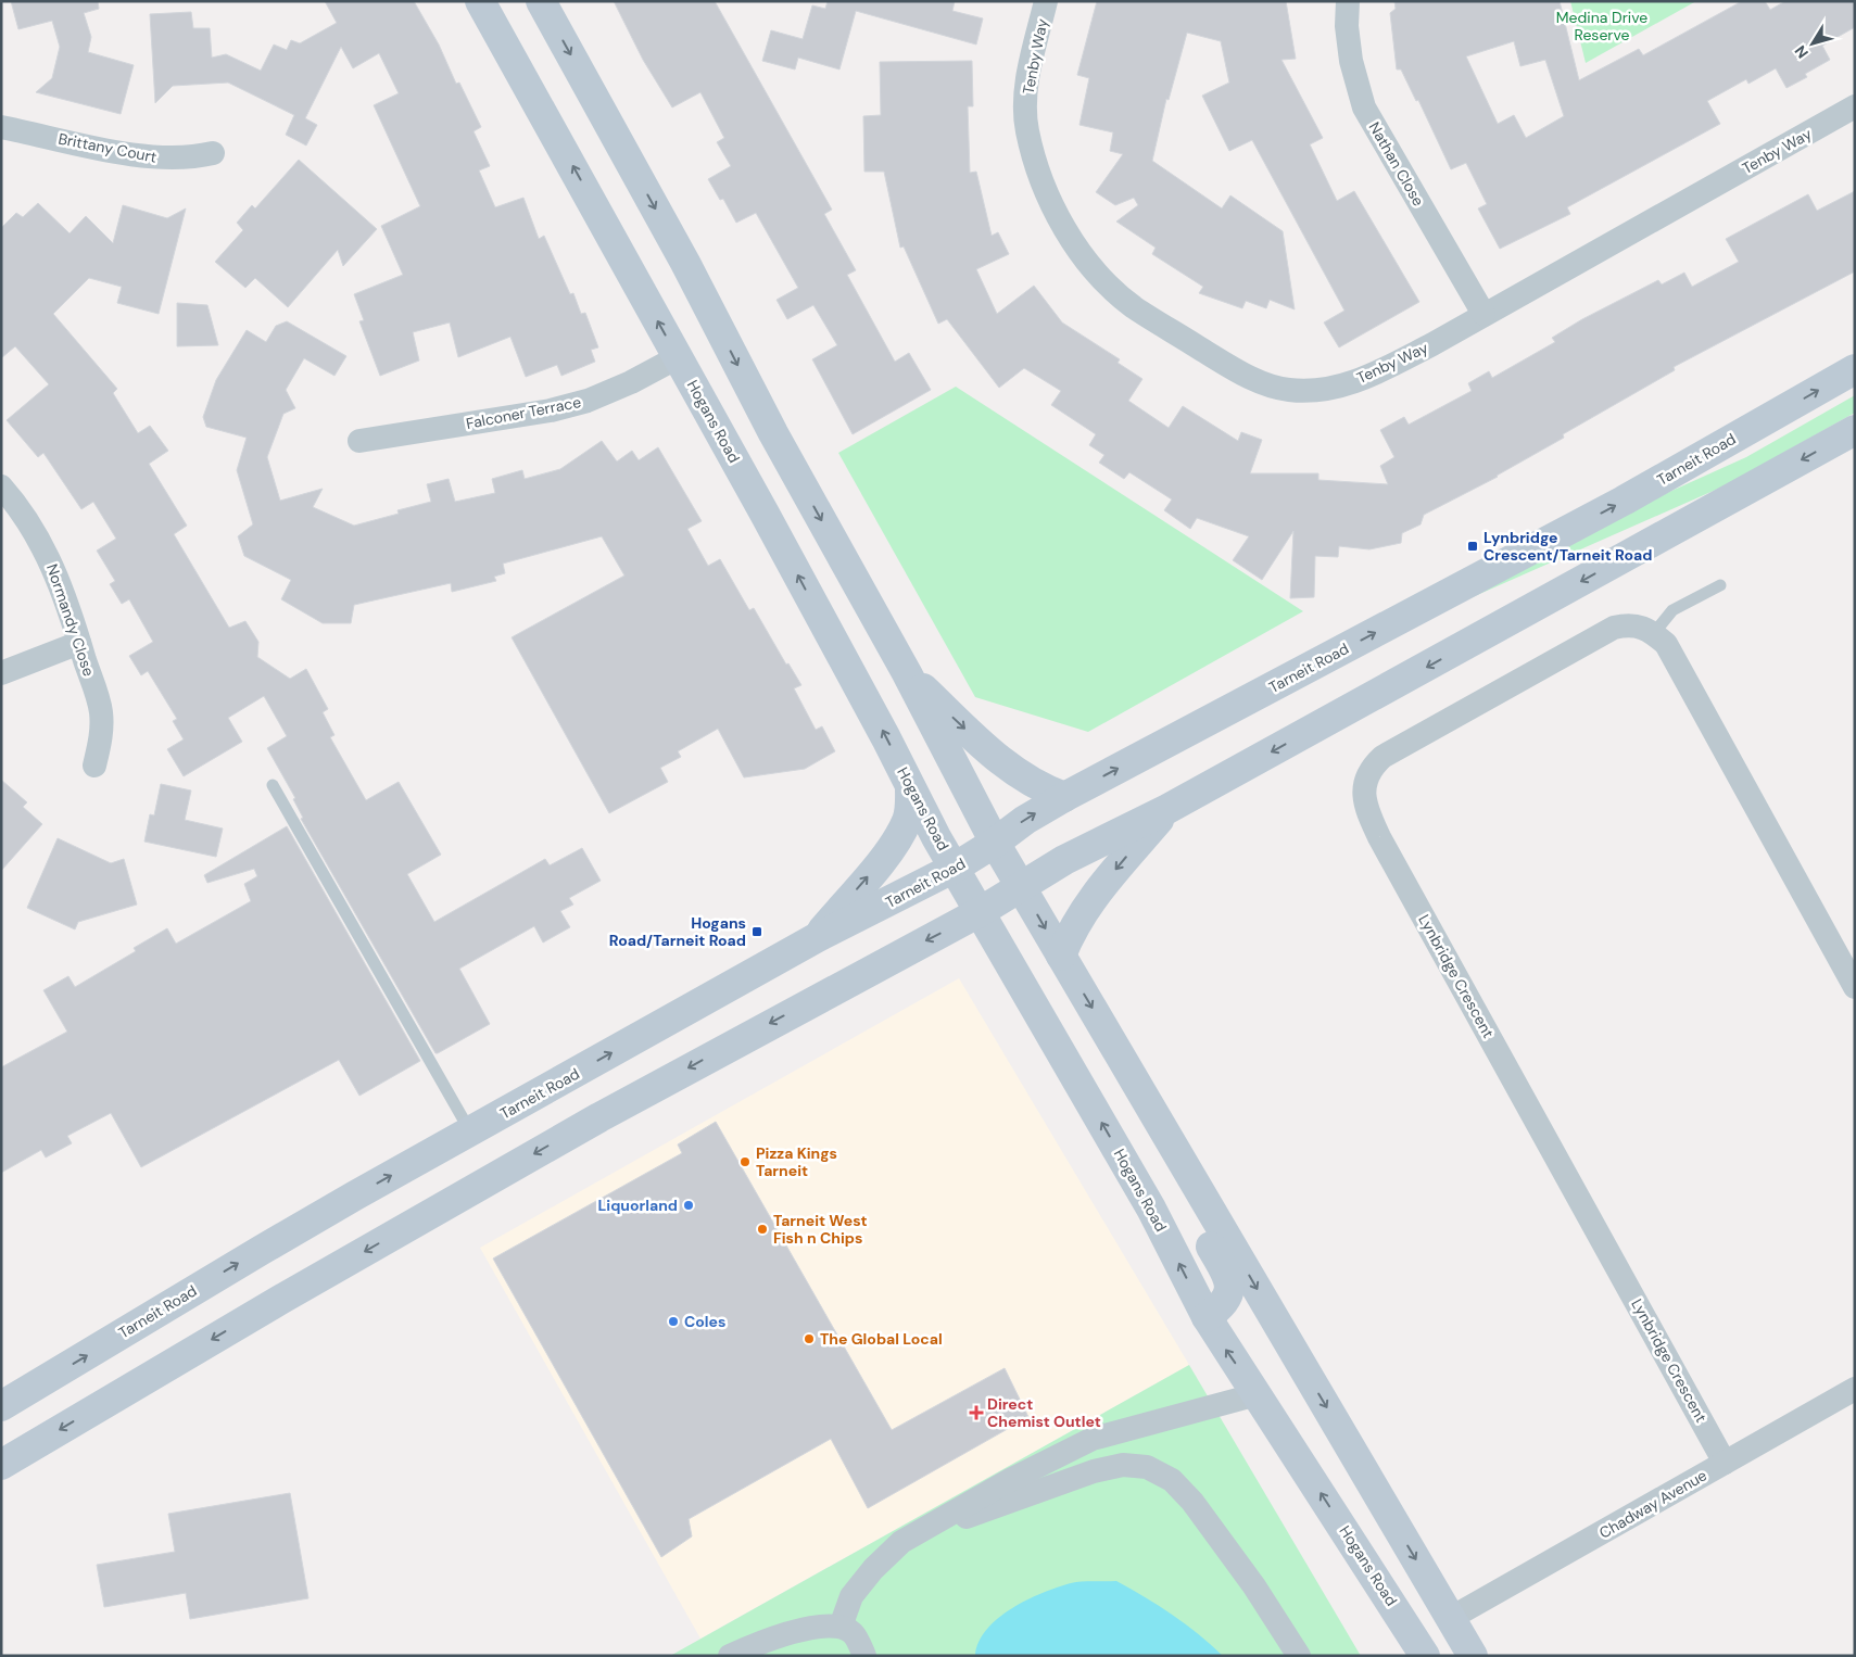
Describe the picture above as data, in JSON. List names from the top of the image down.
{
  "streets": {
    "main road": ["Hogans Road", "Tarneit Road"],
    "street": [
      "Tenby Way",
      "Brittany Court",
      "Nathan Close",
      "Falconer Terrace",
      "Normandy Close",
      "Lynbridge Crescent",
      "Chadway Avenue"
    ]
  },
  "crossings": [
    ["Tenby Way", "Nathan Close"],
    ["Falconer Terrace", "Hogans Road"],
    ["Hogans Road", "Tarneit Road"],
    ["Lynbridge Crescent", "Chadway Avenue"]
  ],
  "parks": ["Medina Drive Reserve"],
  "places": {
    "transit": ["Lynbridge Crescent/Tarneit Road", "Hogans Road/Tarneit Road"],
    "other": [
      "Pizza Kings Tarneit",
      "Liquorland",
      "Tarneit West Fish n Chips",
      "Coles",
      "The Global Local"
    ],
    "health": ["Direct Chemist Outlet"]
  },
  "north": "bottom left"
}
